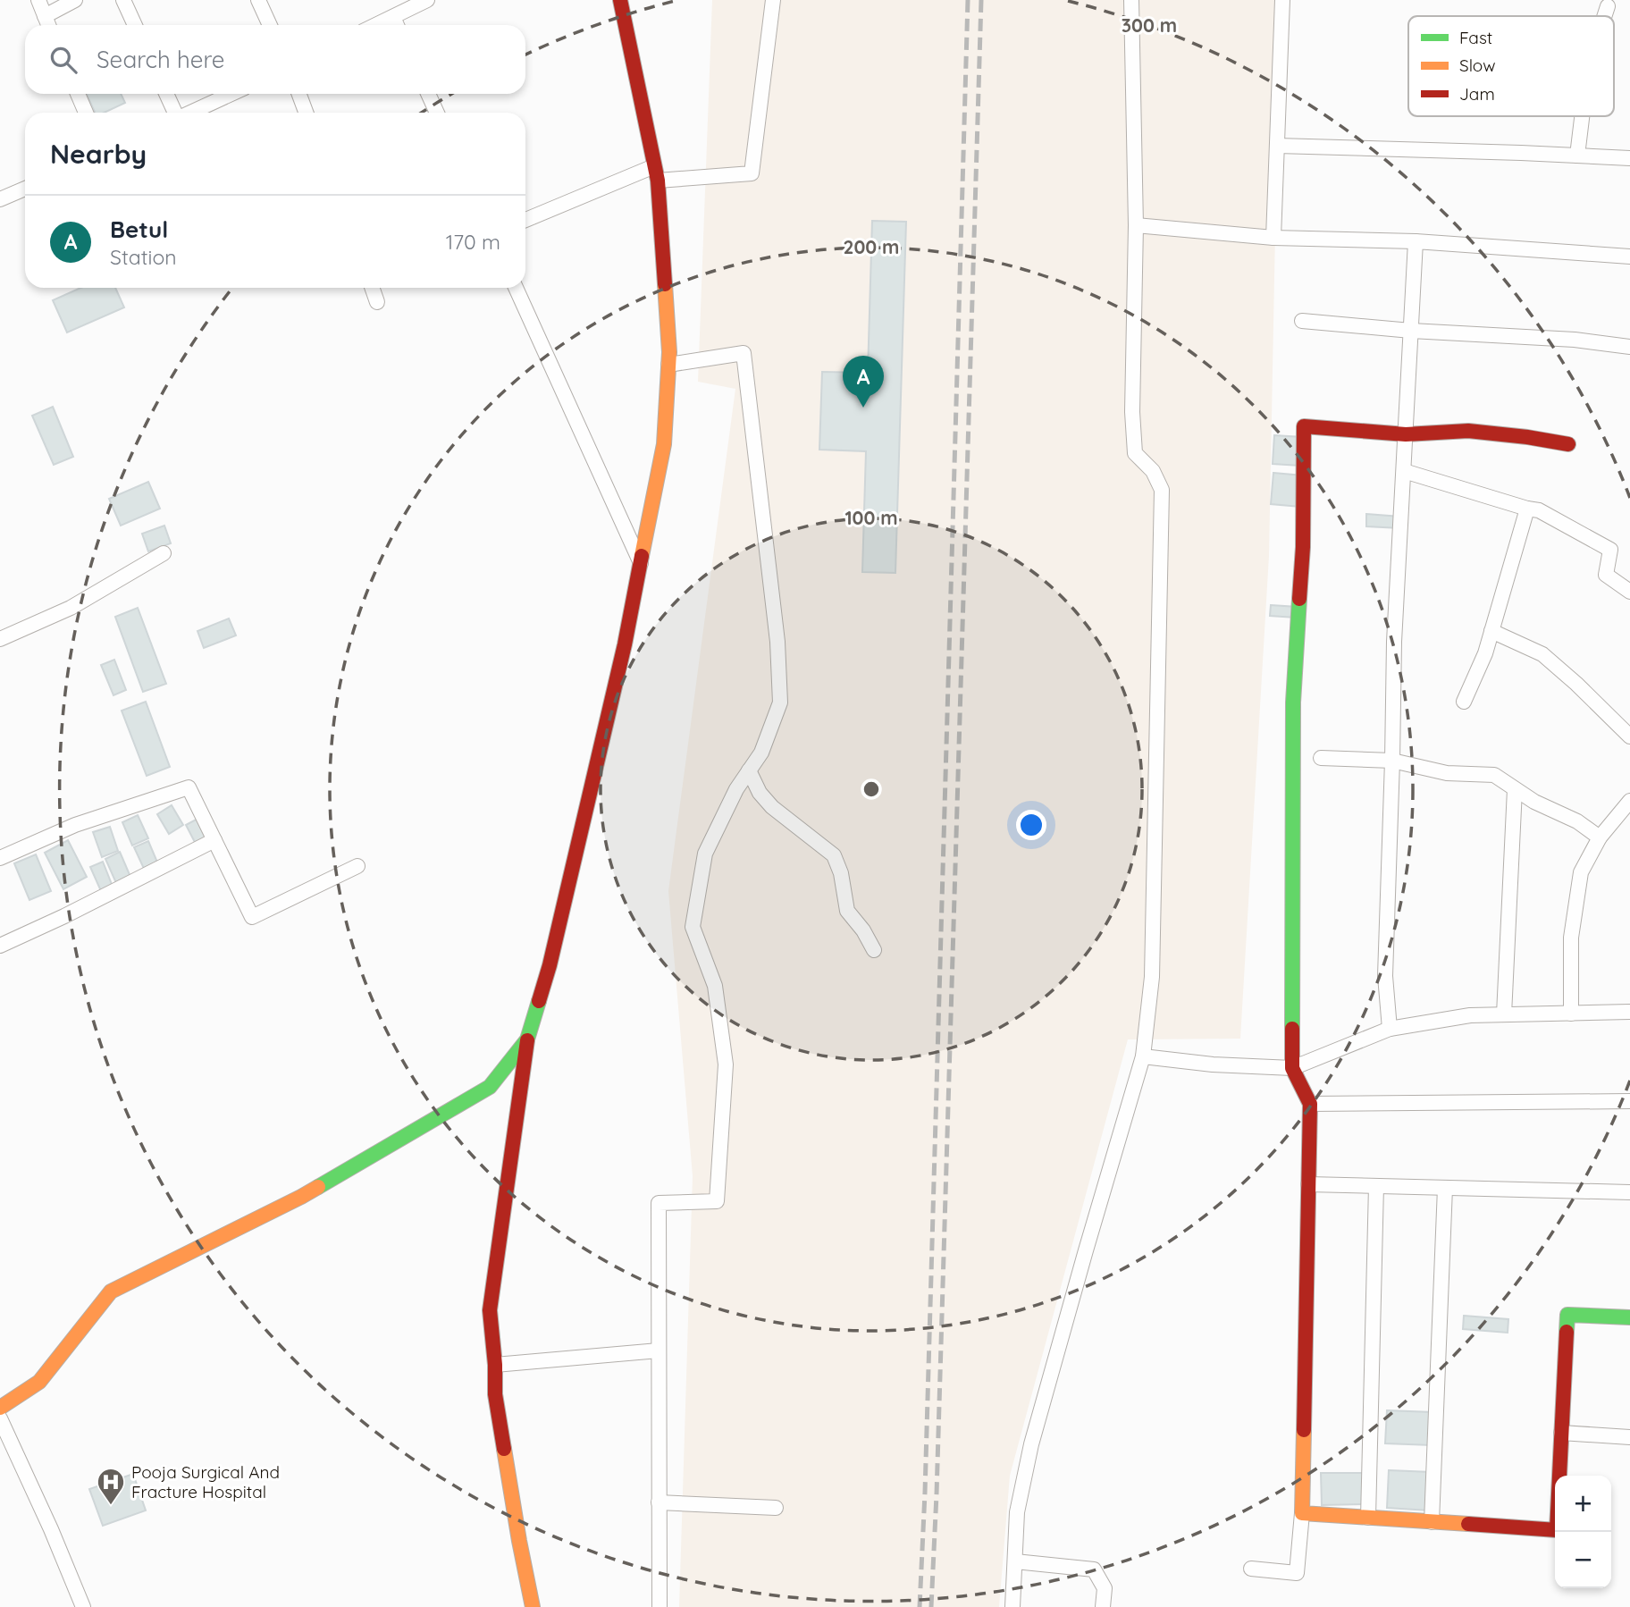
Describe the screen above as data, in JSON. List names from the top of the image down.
{
  "places": {
    "hospital": ["Pooja Surgical And Fracture Hospital"]
  },
  "legend": ["Fast", "Slow", "Jam"],
  "page": {
    "search": "Search here",
    "heading": "Nearby",
    "list": [
      {
        "mark": "A",
        "name": "Betul",
        "note": "Station",
        "value": "170 m"
      }
    ],
    "pins": "A",
    "map_buttons": ["+", "−"]
  },
  "rings": ["300 m", "200 m", "100 m"]
}
